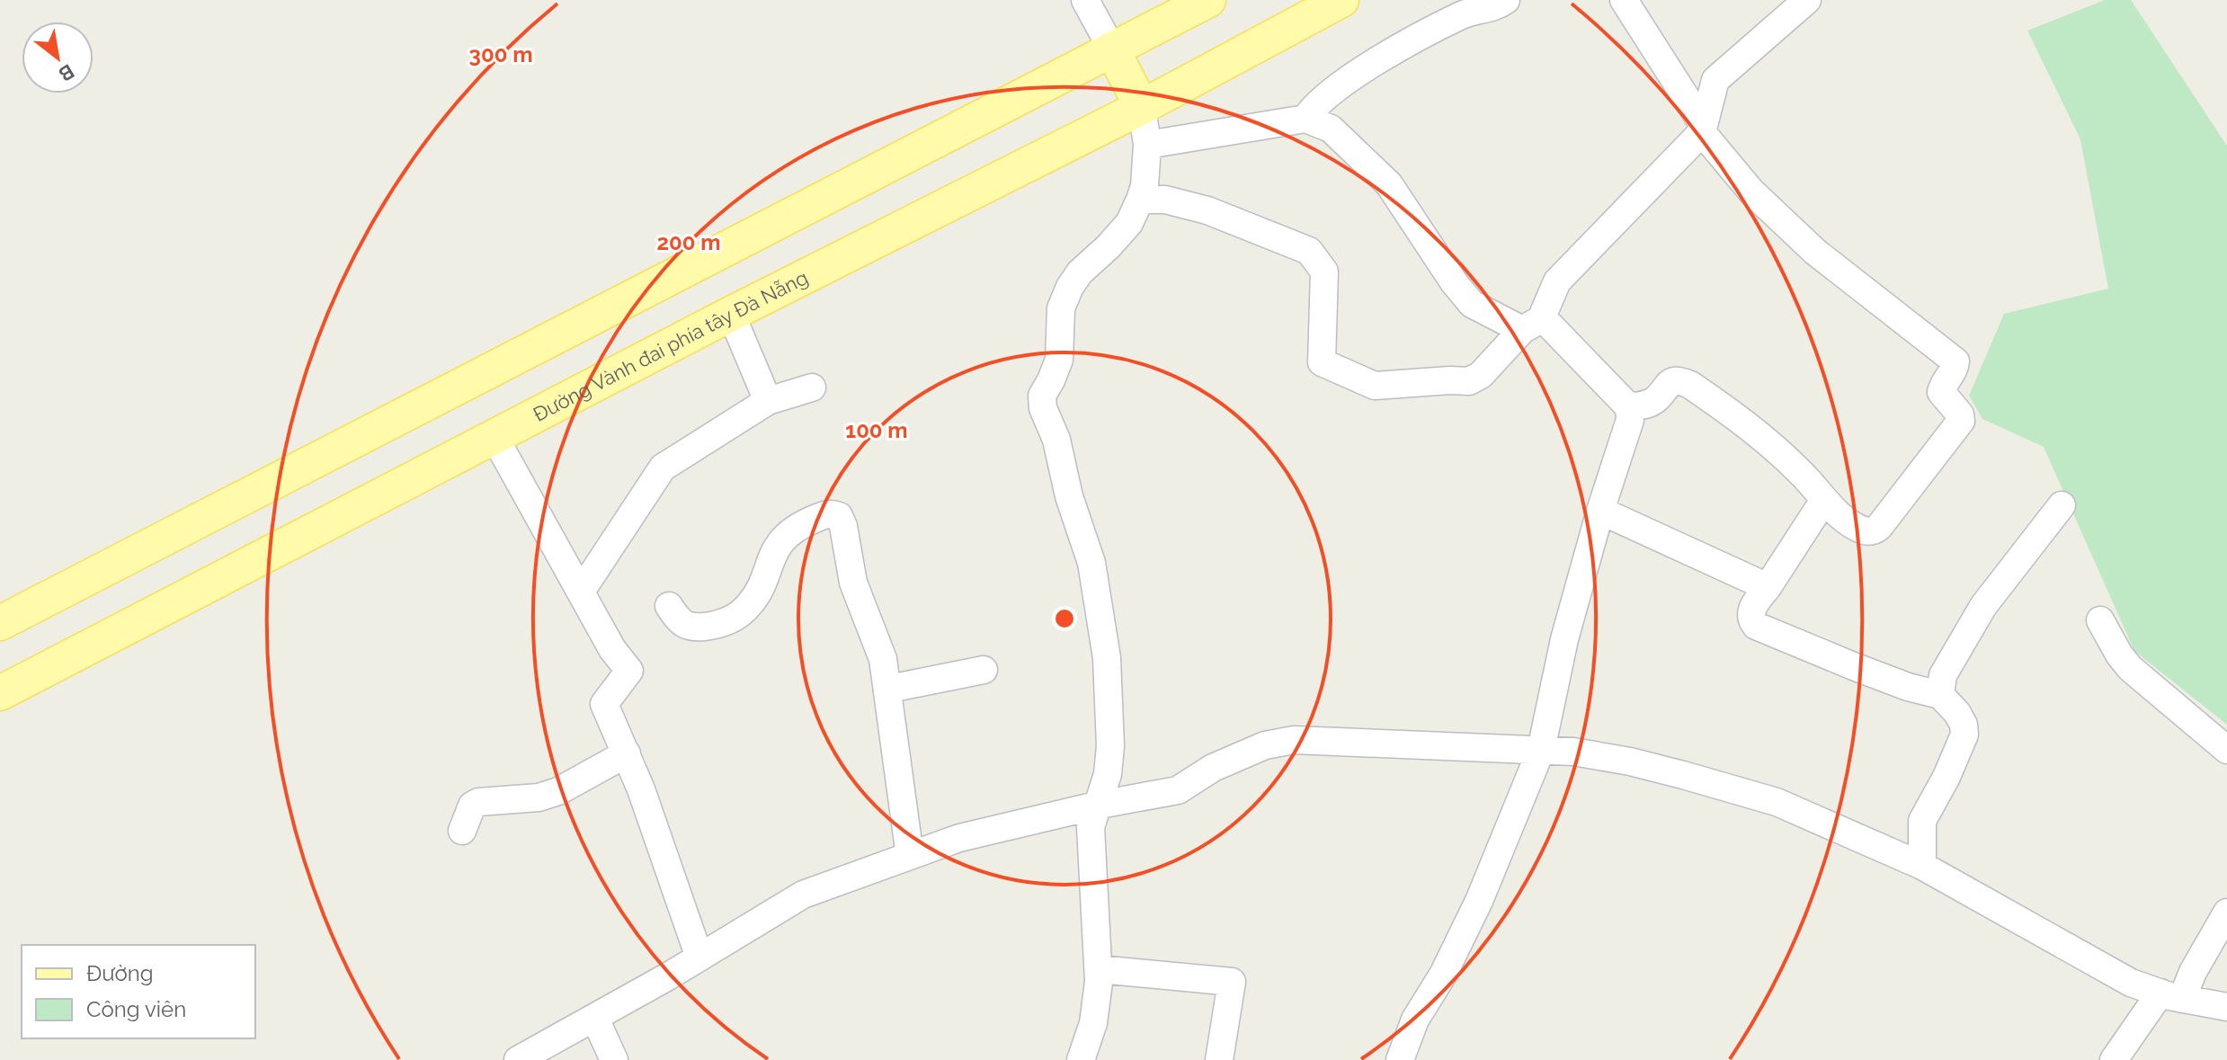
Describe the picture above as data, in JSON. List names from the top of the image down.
{
  "streets": {
    "main road": ["Đường Vành đai phía tây Đà Nẵng"]
  },
  "legend": ["Đường", "Công viên"],
  "north": "bottom right",
  "rings": ["300 m", "200 m", "100 m"]
}
